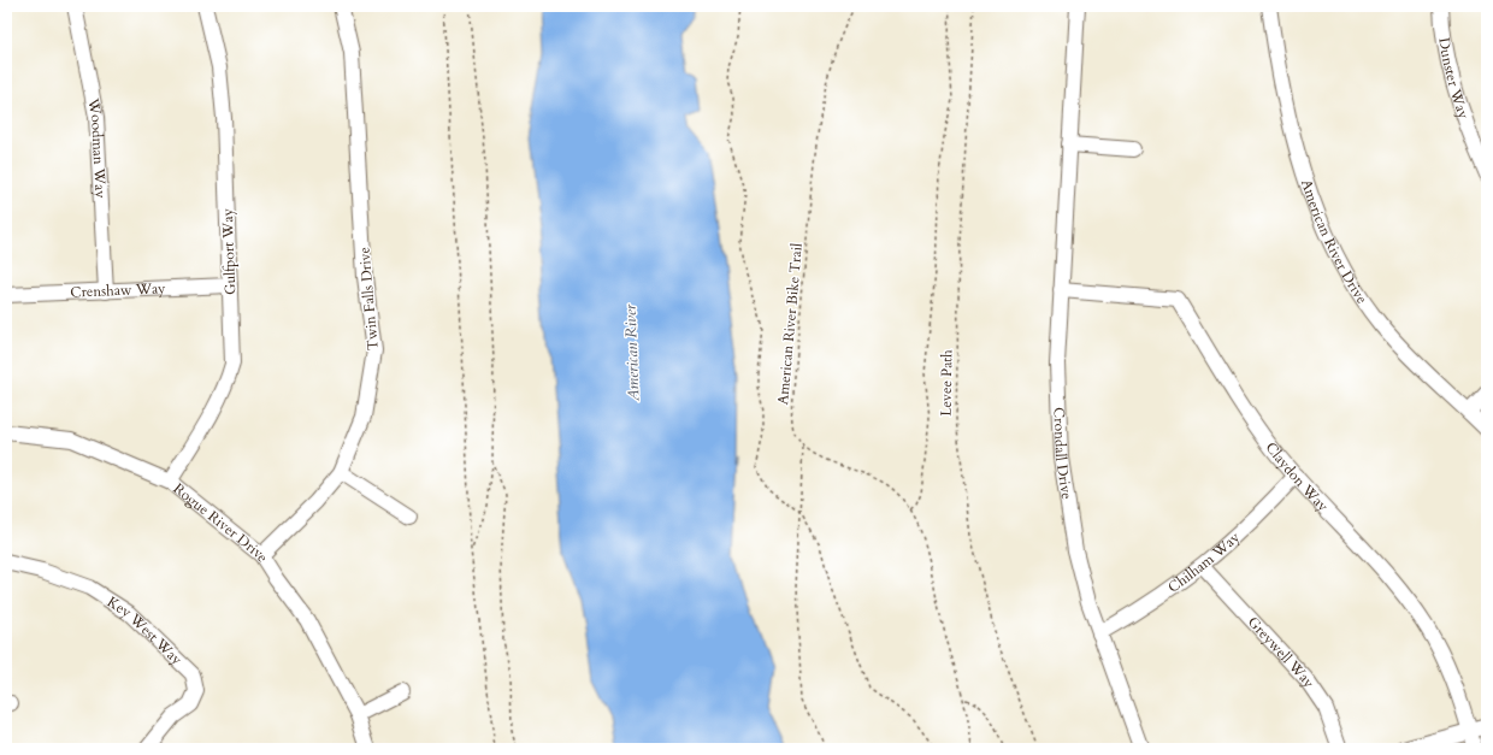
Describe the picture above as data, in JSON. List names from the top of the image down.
{
  "streets": {
    "street": [
      "Dunster Way",
      "Woodman Way",
      "American River Drive",
      "Gulfport Way",
      "Crenshaw Way",
      "Twin Falls Drive",
      "Crondall Drive",
      "Claydon Way",
      "Rogue River Drive",
      "Chilham Way",
      "Key West Way",
      "Greywell Way"
    ],
    "path": ["American River Bike Trail", "Levee Path"]
  },
  "crossings": [
    ["Woodman Way", "Crenshaw Way"],
    ["Gulfport Way", "Crenshaw Way"],
    ["Gulfport Way", "Rogue River Drive"],
    ["Twin Falls Drive", "Rogue River Drive"],
    ["Crondall Drive", "Claydon Way"],
    ["Crondall Drive", "Chilham Way"],
    ["Claydon Way", "Chilham Way"],
    ["Chilham Way", "Greywell Way"]
  ],
  "water": ["American River"]
}
